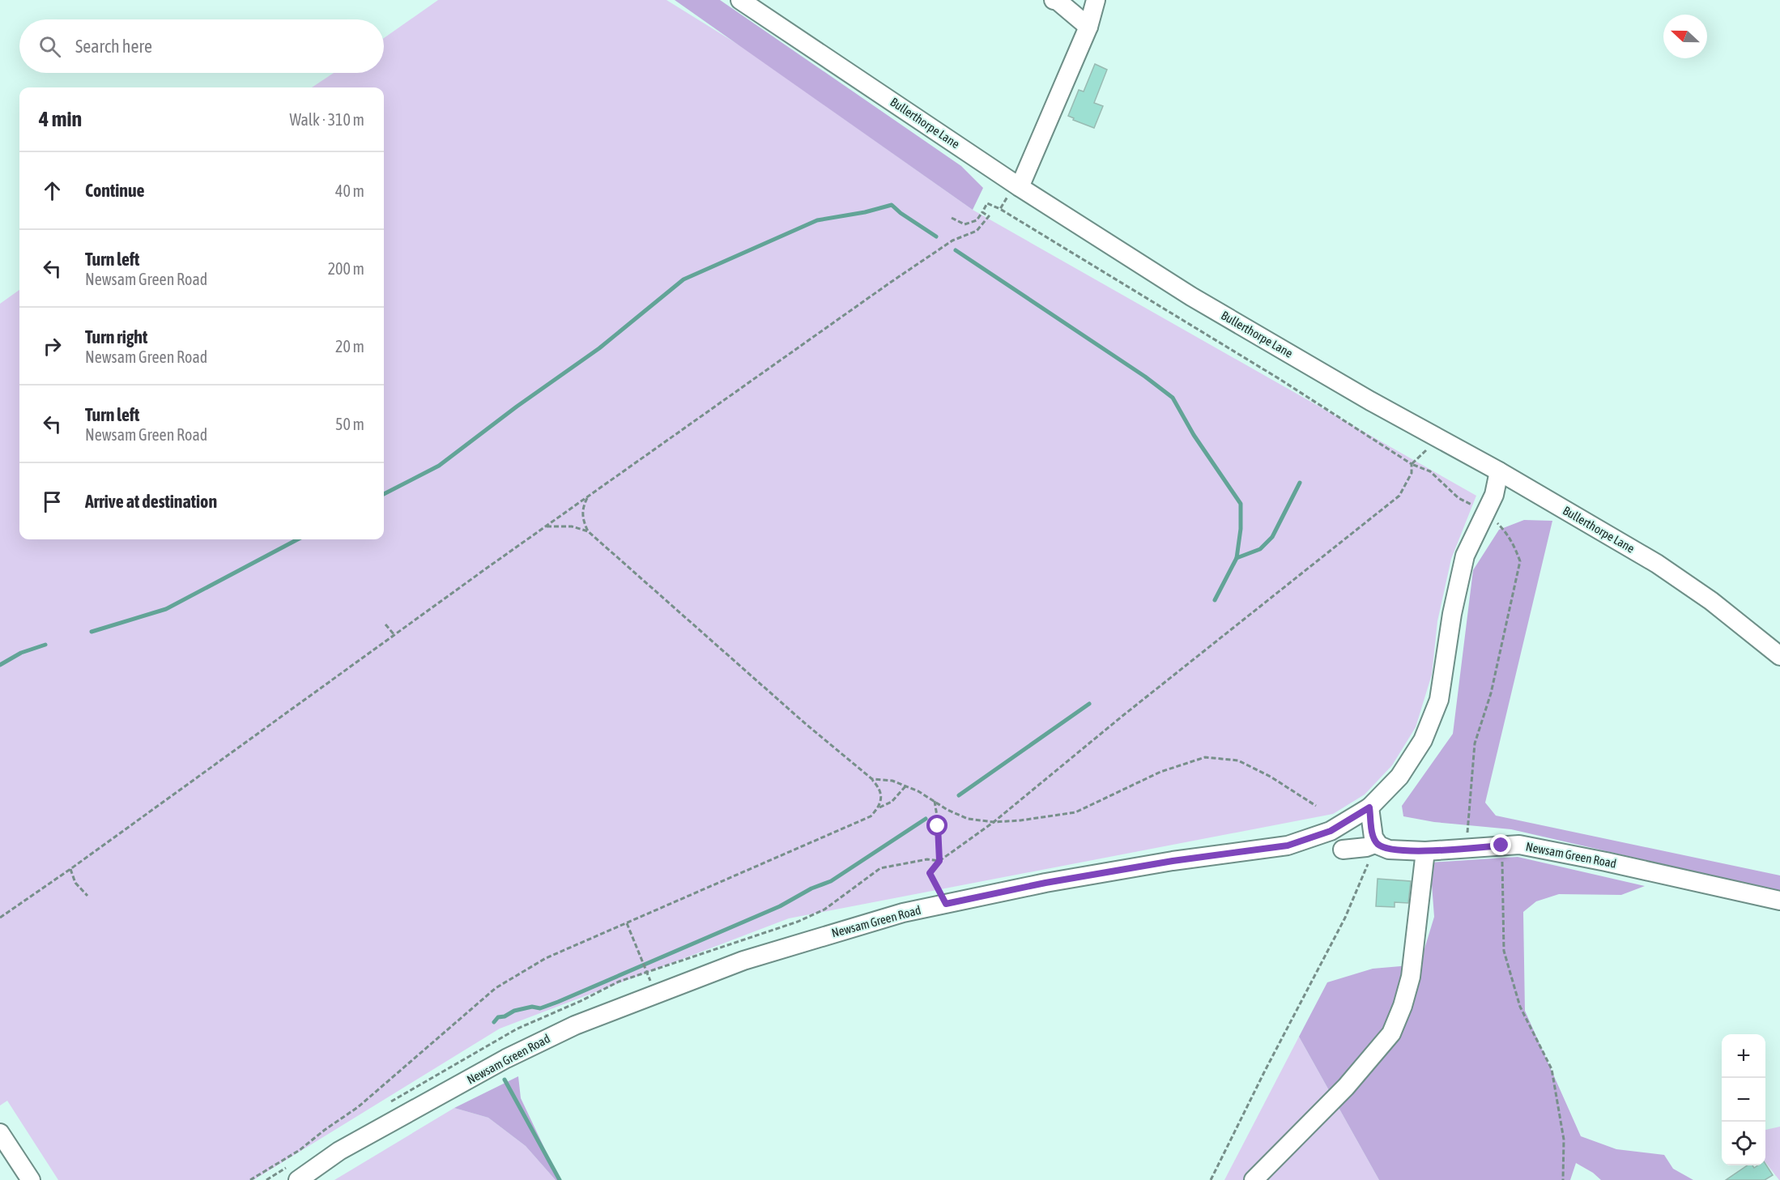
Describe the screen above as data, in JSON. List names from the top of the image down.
{
  "streets": {
    "street": ["Bullerthorpe Lane", "Newsam Green Road"]
  },
  "crossings": [
    ["Bullerthorpe Lane", "Newsam Green Road"]
  ],
  "north": "left",
  "page": {
    "search": "Search here",
    "heading": ["4 min", "Walk · 310 m"],
    "list": [
      ["Continue", "40 m"],
      ["Turn left", "Newsam Green Road", "200 m"],
      ["Turn right", "Newsam Green Road", "20 m"],
      ["Turn left", "Newsam Green Road", "50 m"],
      "Arrive at destination"
    ],
    "map_buttons": ["+", "−"]
  }
}
